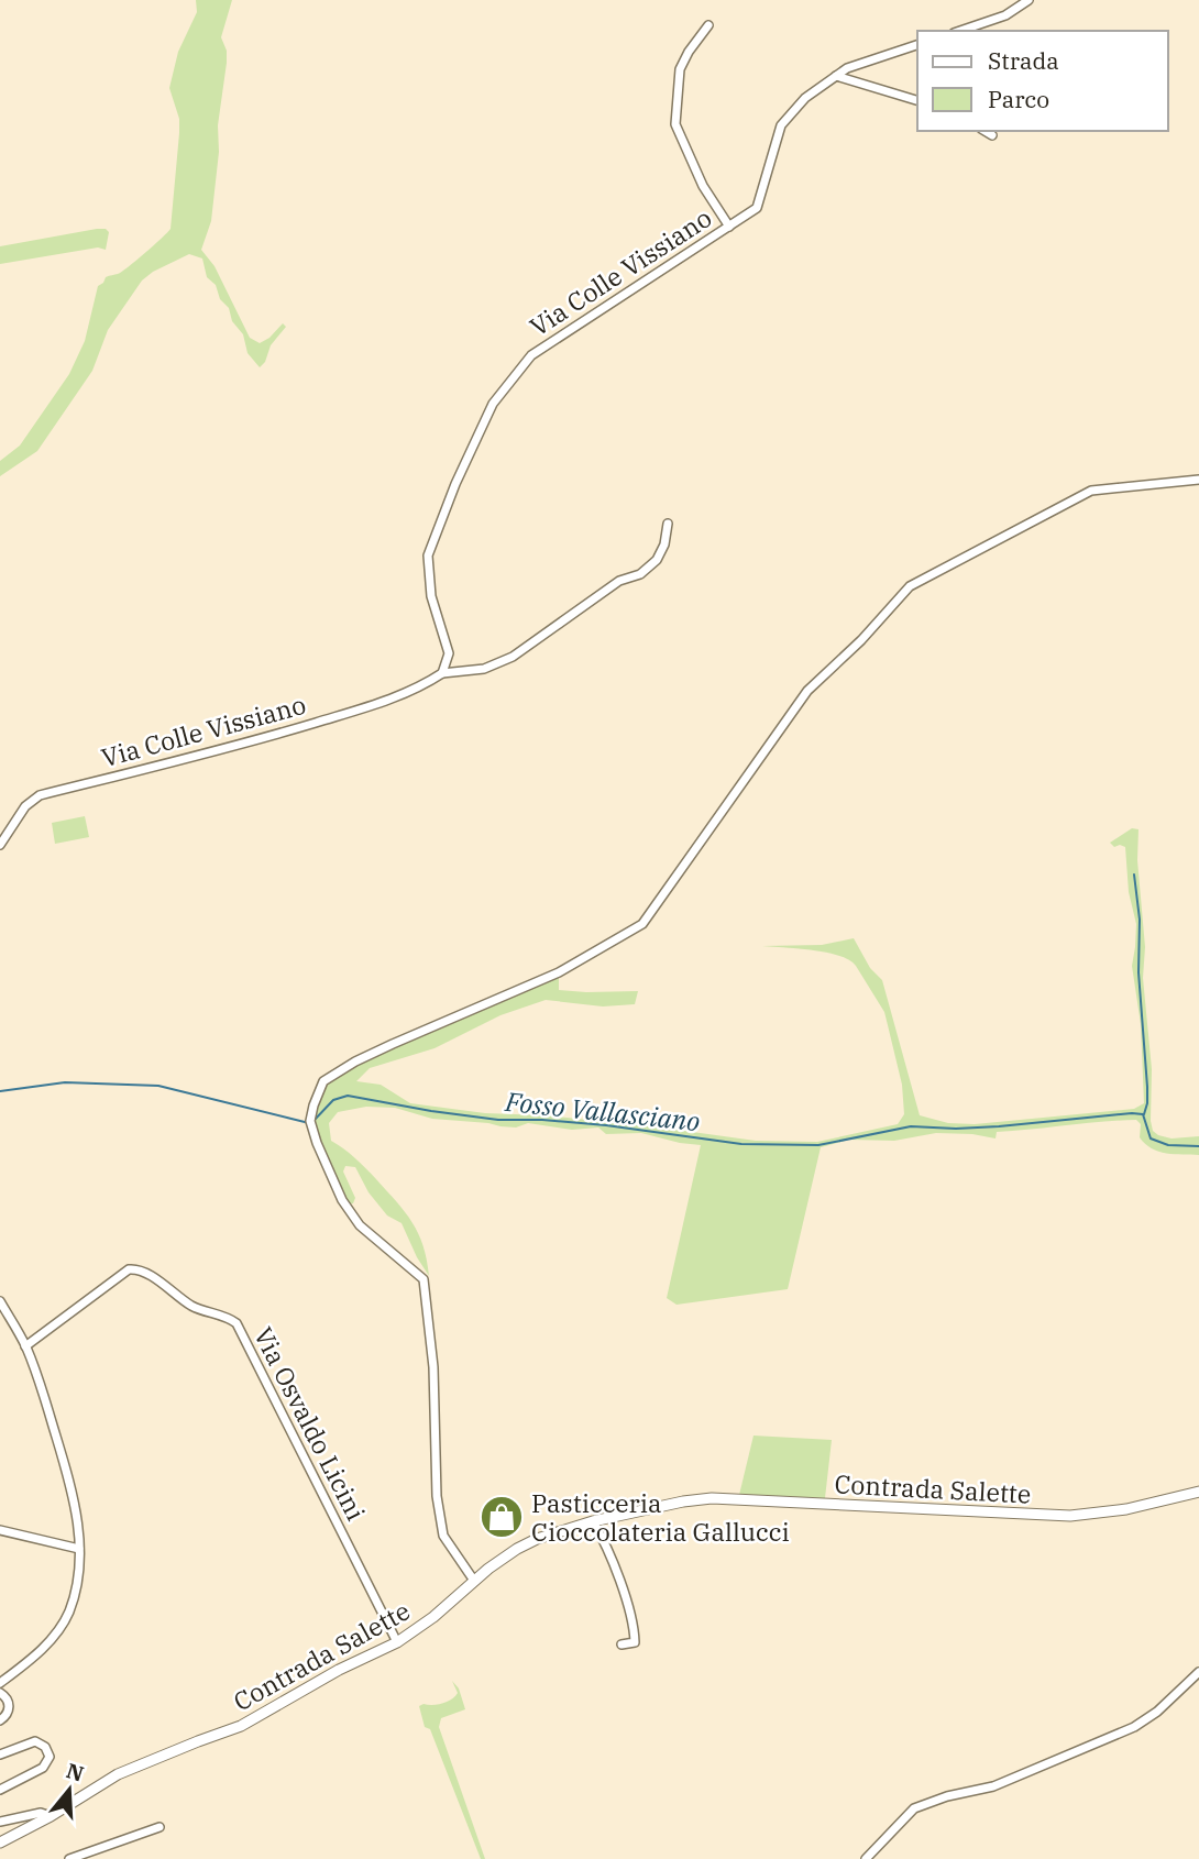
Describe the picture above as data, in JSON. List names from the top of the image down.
{
  "streets": {
    "main road": ["Contrada Salette"],
    "street": ["Via Colle Vissiano", "Via Osvaldo Licini"]
  },
  "crossings": [
    ["Via Osvaldo Licini", "Contrada Salette"]
  ],
  "water": ["Fosso Vallasciano"],
  "places": {
    "shop": ["Pasticceria Cioccolateria Gallucci"]
  },
  "legend": ["Strada", "Parco"],
  "north": "top"
}
